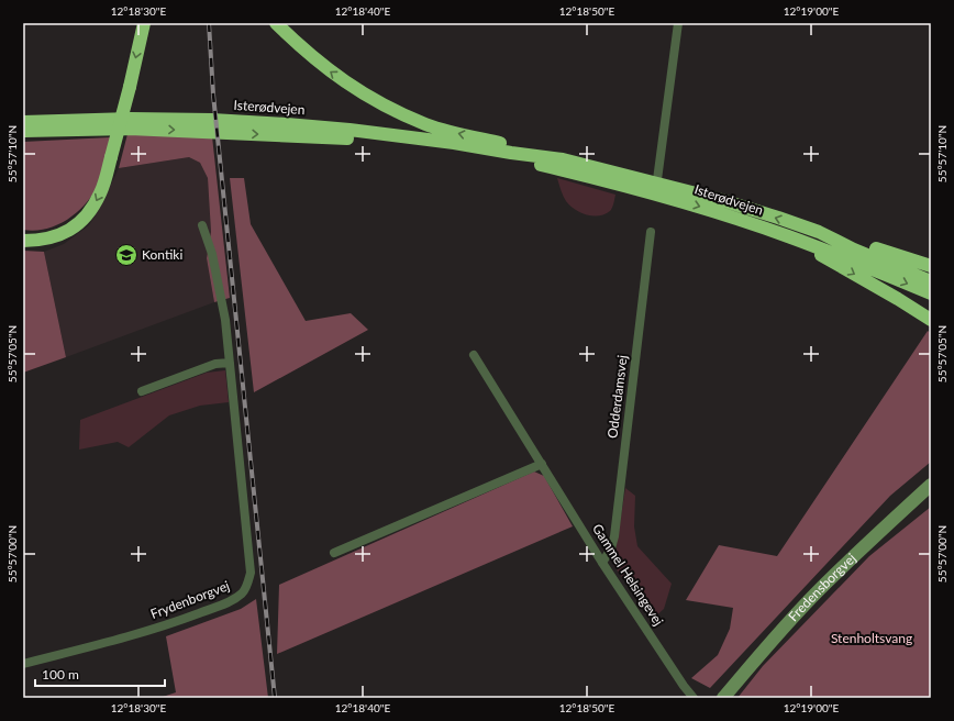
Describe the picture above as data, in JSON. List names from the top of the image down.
{
  "streets": {
    "highway": ["Isterødvejen"],
    "street": [
      "Odderdamsvej",
      "Gammel Helsingevej",
      "Fredensborgvej",
      "Frydenborgvej"
    ]
  },
  "crossings": [
    ["Odderdamsvej", "Gammel Helsingevej"]
  ],
  "parks": ["Stenholtsvang"],
  "places": {
    "school or university": ["Kontiki"]
  },
  "scale_bar": "100 m",
  "coordinates": [
    "12°18'30\"E",
    "12°18'40\"E",
    "12°18'50\"E",
    "12°19'00\"E",
    "55°57'10\"N",
    "55°57'05\"N",
    "55°57'00\"N"
  ]
}
